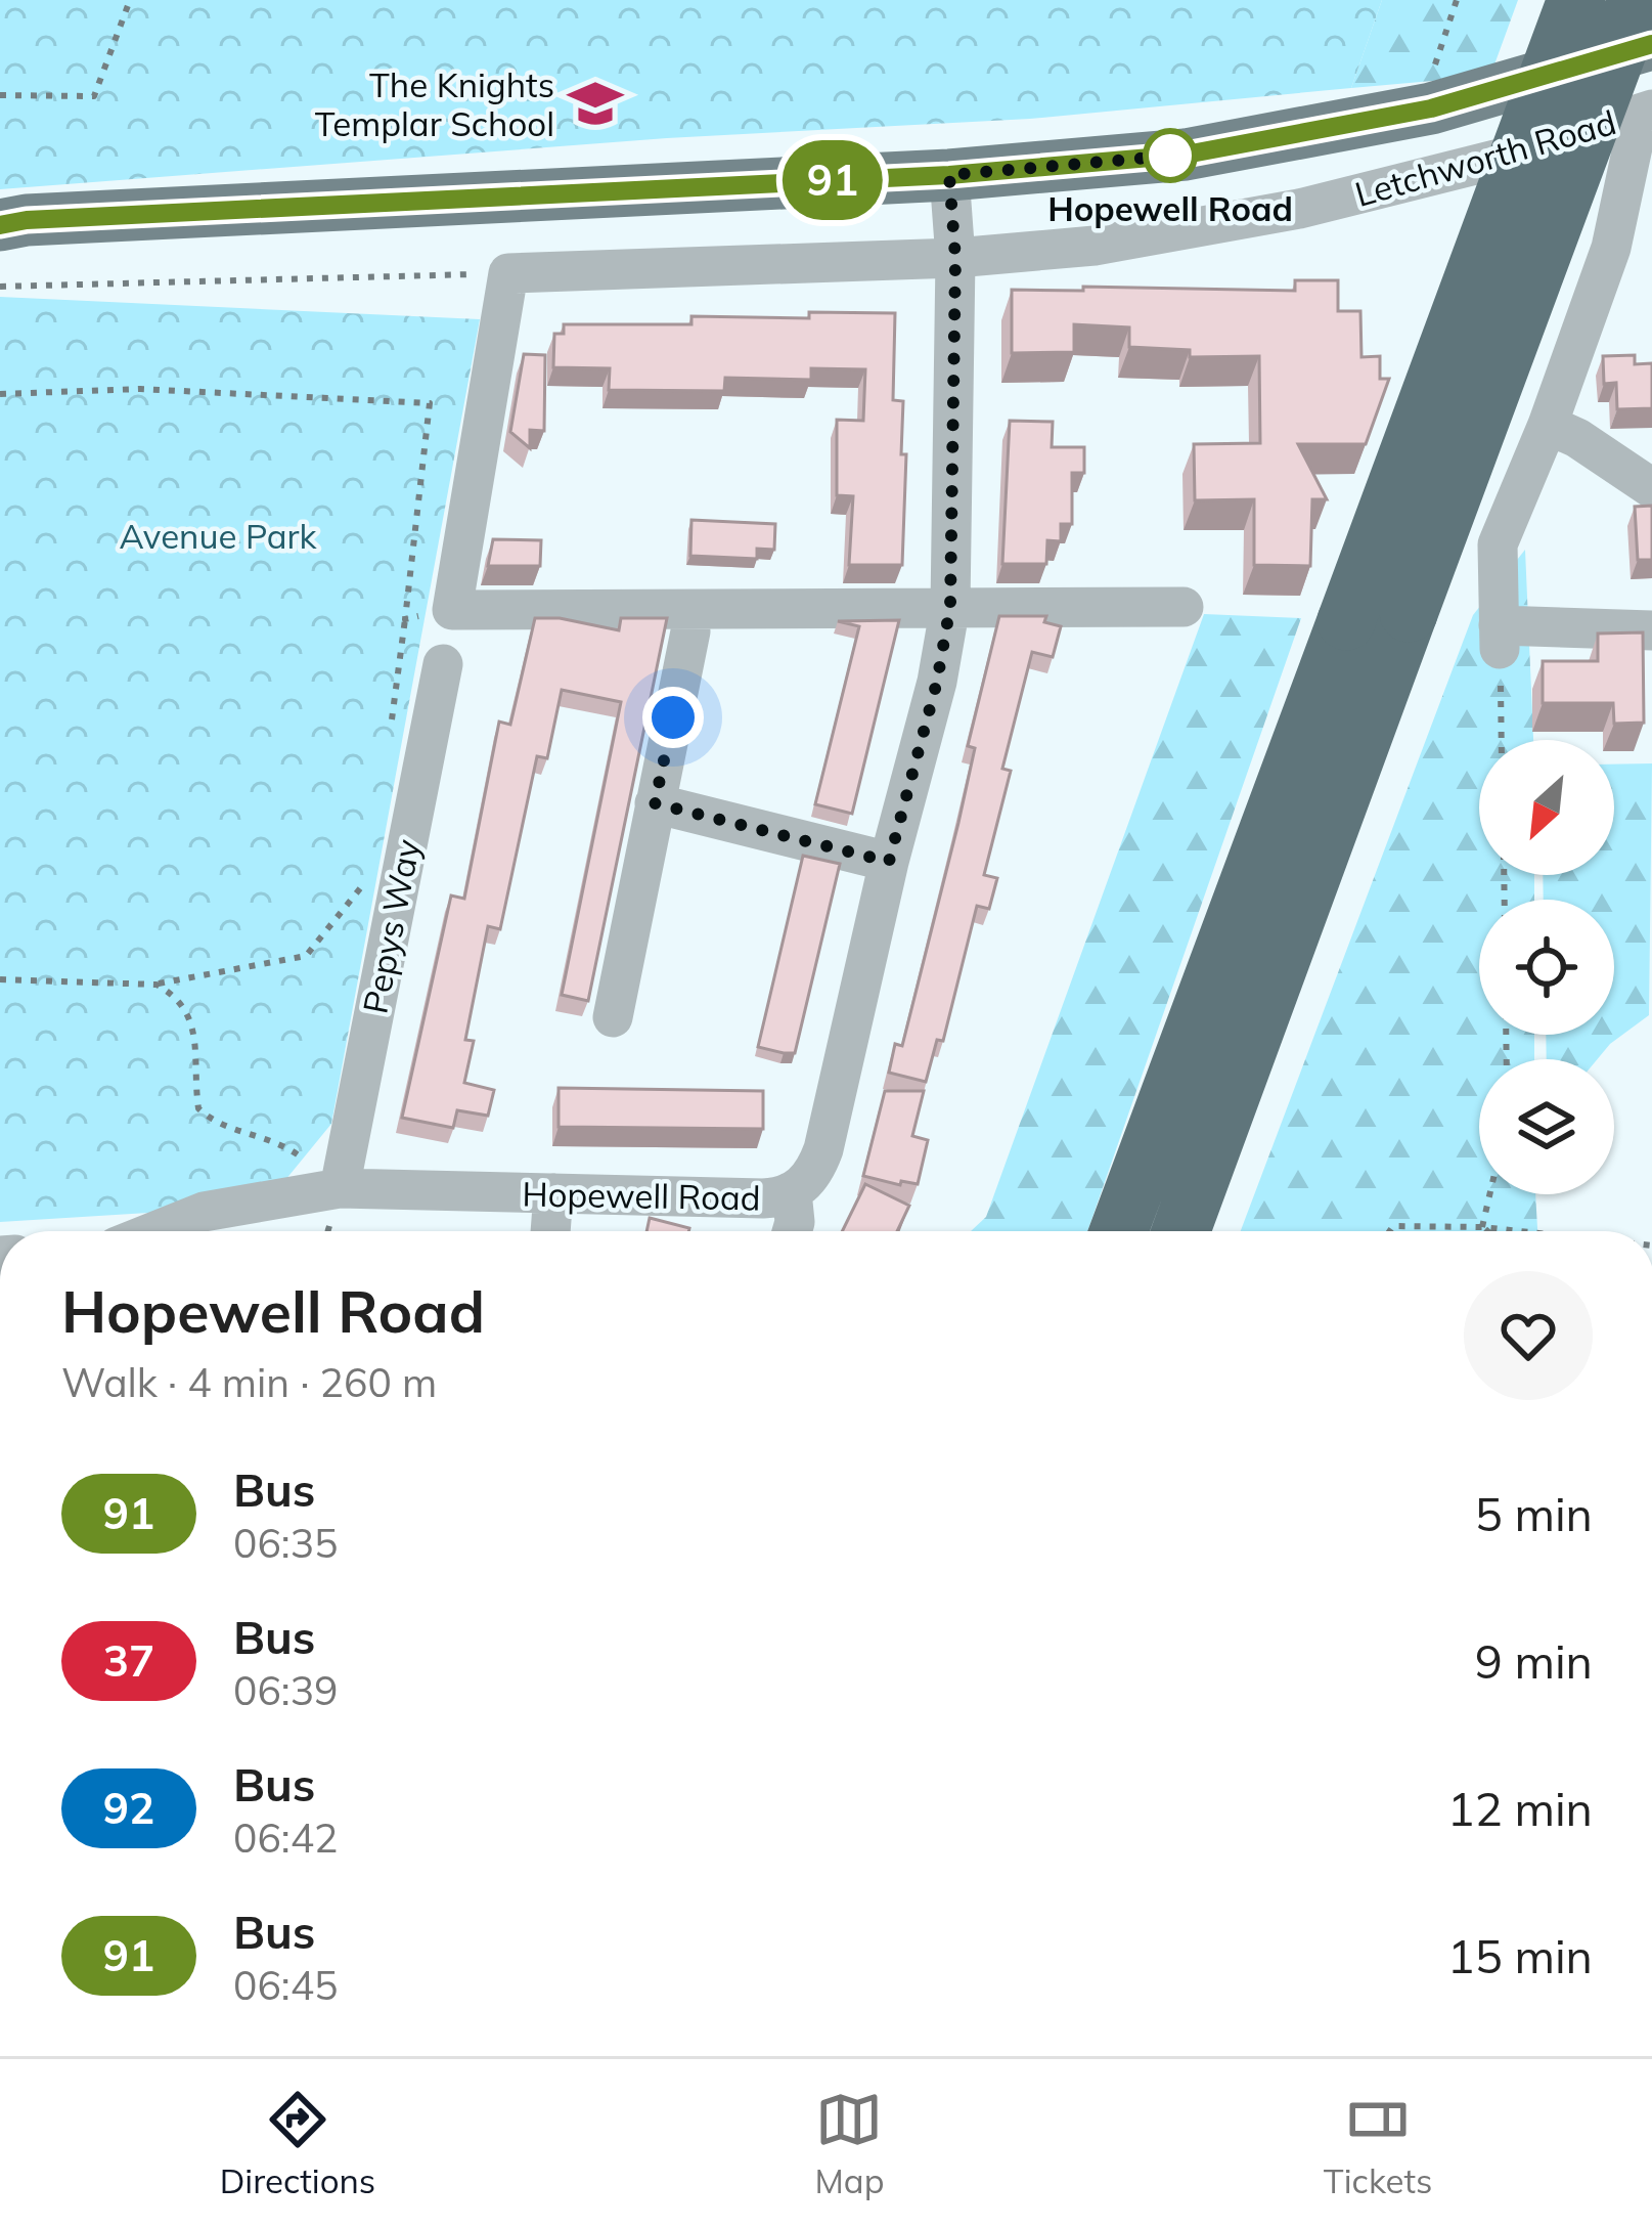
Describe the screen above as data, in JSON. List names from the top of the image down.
{
  "streets": {
    "main road": ["Letchworth Road"],
    "street": ["Pepys Way", "Hopewell Road"]
  },
  "crossings": [
    ["Letchworth Road", "Hopewell Road"],
    ["Pepys Way", "Hopewell Road"]
  ],
  "parks": ["Avenue Park"],
  "places": {
    "school or university": ["The Knights Templar School"],
    "other": ["Hopewell Road"]
  },
  "lines": ["bus line 91"],
  "north": "bottom left",
  "page": {
    "on_map": "91",
    "heading": ["Hopewell Road", "Walk · 4 min · 260 m"],
    "list": [
      {
        "mark": "91",
        "name": "Bus",
        "note": "06:35",
        "value": "5 min"
      },
      {
        "mark": "37",
        "name": "Bus",
        "note": "06:39",
        "value": "9 min"
      },
      {
        "mark": "92",
        "name": "Bus",
        "note": "06:42",
        "value": "12 min"
      },
      {
        "mark": "91",
        "name": "Bus",
        "note": "06:45",
        "value": "15 min"
      }
    ],
    "tabs": ["Directions", "Map", "Tickets"]
  }
}
